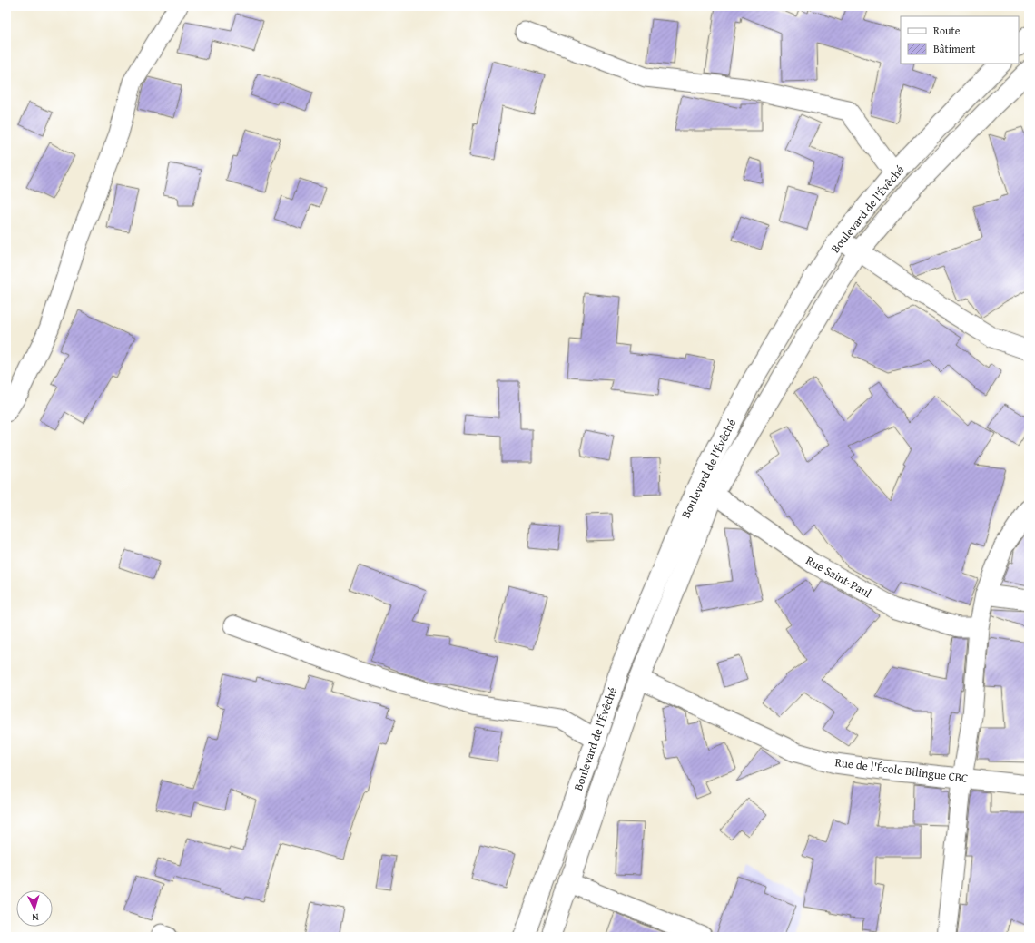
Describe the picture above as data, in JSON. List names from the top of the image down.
{
  "streets": {
    "main road": ["Boulevard de l'Évêché"],
    "street": ["Rue Saint-Paul", "Rue de l'École Bilingue CBC"]
  },
  "crossings": [
    ["Boulevard de l'Évêché", "Rue Saint-Paul"],
    ["Boulevard de l'Évêché", "Rue de l'École Bilingue CBC"]
  ],
  "legend": ["Route", "Bâtiment"],
  "north": "bottom"
}
